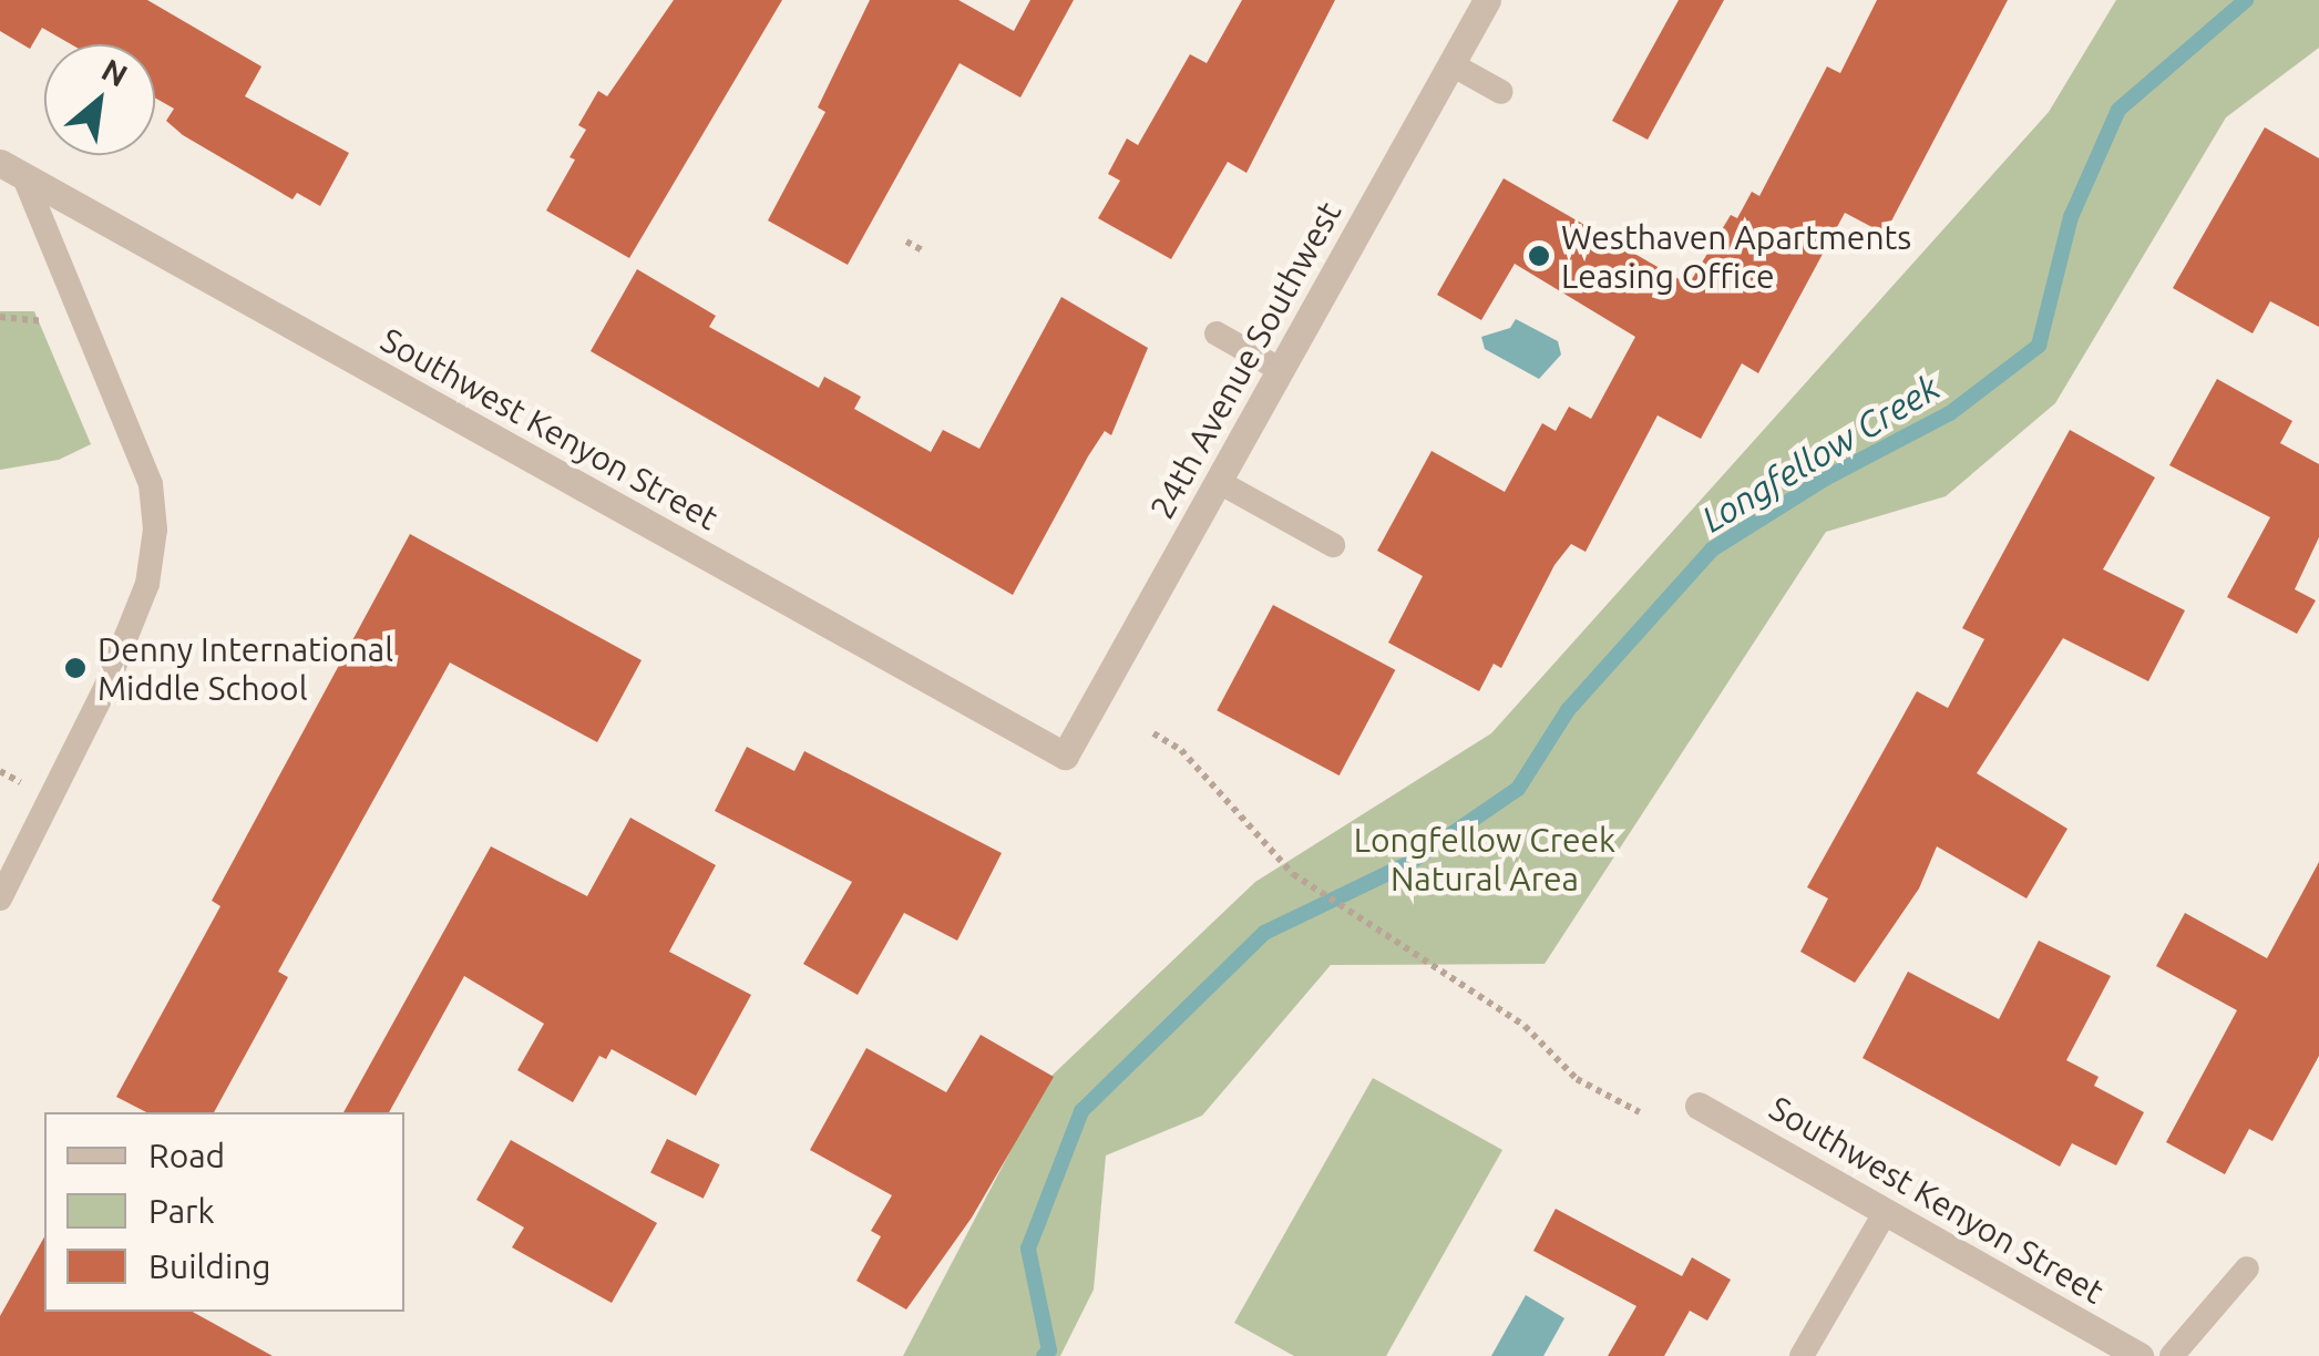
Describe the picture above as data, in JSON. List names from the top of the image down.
{
  "streets": {
    "street": ["24th Avenue Southwest", "Southwest Kenyon Street"]
  },
  "crossings": [
    ["24th Avenue Southwest", "Southwest Kenyon Street"]
  ],
  "water": ["Longfellow Creek"],
  "parks": ["Longfellow Creek Natural Area"],
  "places": ["Westhaven Apartments Leasing Office", "Denny International Middle School"],
  "legend": ["Road", "Park", "Building"],
  "north": "top right"
}
